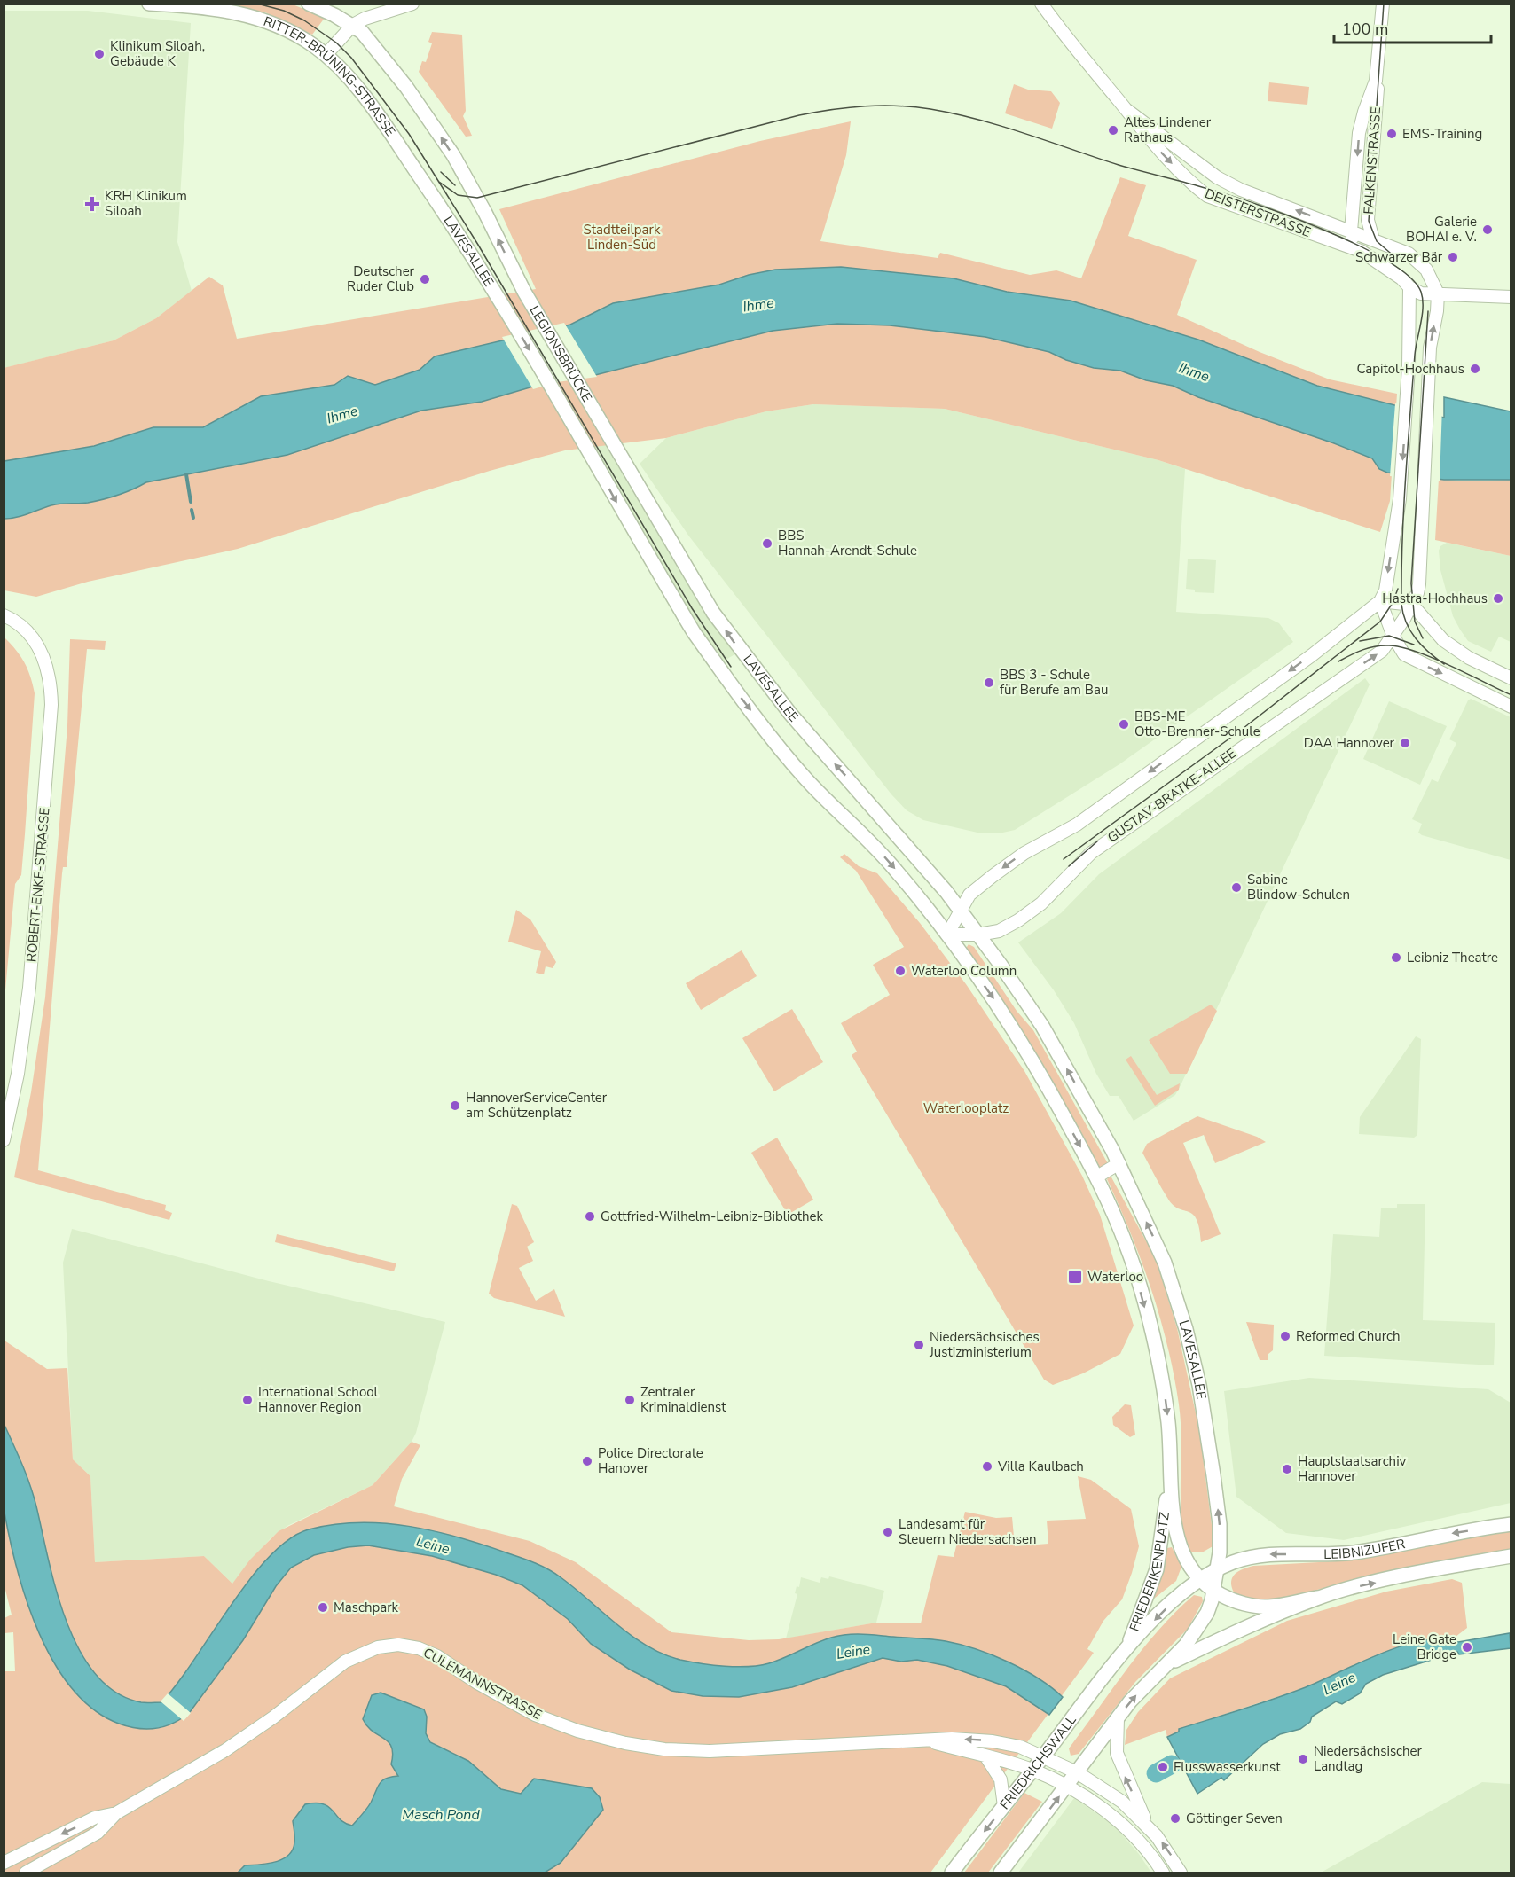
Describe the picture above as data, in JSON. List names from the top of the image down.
{
  "streets": {
    "main road": [
      "RITTER-BRÜNING-STRASSE",
      "LAVESALLEE",
      "LEGIONSBRÜCKE",
      "LEIBNIZUFER",
      "FRIEDERIKENPLATZ",
      "FRIEDRICHSWALL"
    ],
    "street": [
      "FALKENSTRASSE",
      "DEISTERSTRASSE",
      "GUSTAV-BRATKE-ALLEE",
      "ROBERT-ENKE-STRASSE",
      "CULEMANNSTRASSE"
    ]
  },
  "crossings": [
    ["RITTER-BRÜNING-STRASSE", "LAVESALLEE"],
    ["FALKENSTRASSE", "DEISTERSTRASSE"],
    ["LAVESALLEE", "LEGIONSBRÜCKE"],
    ["LAVESALLEE", "GUSTAV-BRATKE-ALLEE"],
    ["LAVESALLEE", "LEIBNIZUFER"],
    ["LAVESALLEE", "FRIEDERIKENPLATZ"],
    ["LEIBNIZUFER", "FRIEDERIKENPLATZ"],
    ["FRIEDERIKENPLATZ", "FRIEDRICHSWALL"],
    ["CULEMANNSTRASSE", "FRIEDRICHSWALL"]
  ],
  "water": ["Ihme", "Leine", "Masch Pond"],
  "parks": ["Stadtteilpark Linden-Süd", "Waterlooplatz"],
  "places": {
    "other": [
      "Klinikum Siloah, Gebäude K",
      "Altes Lindener Rathaus",
      "EMS-Training",
      "Galerie BOHAI e. V.",
      "Schwarzer Bär",
      "Deutscher Ruder Club",
      "Capitol-Hochhaus",
      "BBS Hannah-Arendt-Schule",
      "Hastra-Hochhaus",
      "BBS 3 - Schule für Berufe am Bau",
      "BBS-ME Otto-Brenner-Schule",
      "DAA Hannover",
      "Sabine Blindow-Schulen",
      "Leibniz Theatre",
      "Waterloo Column",
      "HannoverServiceCenter am Schützenplatz",
      "Gottfried-Wilhelm-Leibniz-Bibliothek",
      "Reformed Church",
      "Niedersächsisches Justizministerium",
      "International School Hannover Region",
      "Zentraler Kriminaldienst",
      "Police Directorate Hanover",
      "Villa Kaulbach",
      "Hauptstaatsarchiv Hannover",
      "Landesamt für Steuern Niedersachsen",
      "Maschpark",
      "Leine Gate Bridge",
      "Niedersächsischer Landtag",
      "Flusswasserkunst",
      "Göttinger Seven"
    ],
    "health": ["KRH Klinikum Siloah"],
    "transit": ["Waterloo"]
  },
  "scale_bar": "100 m"
}
